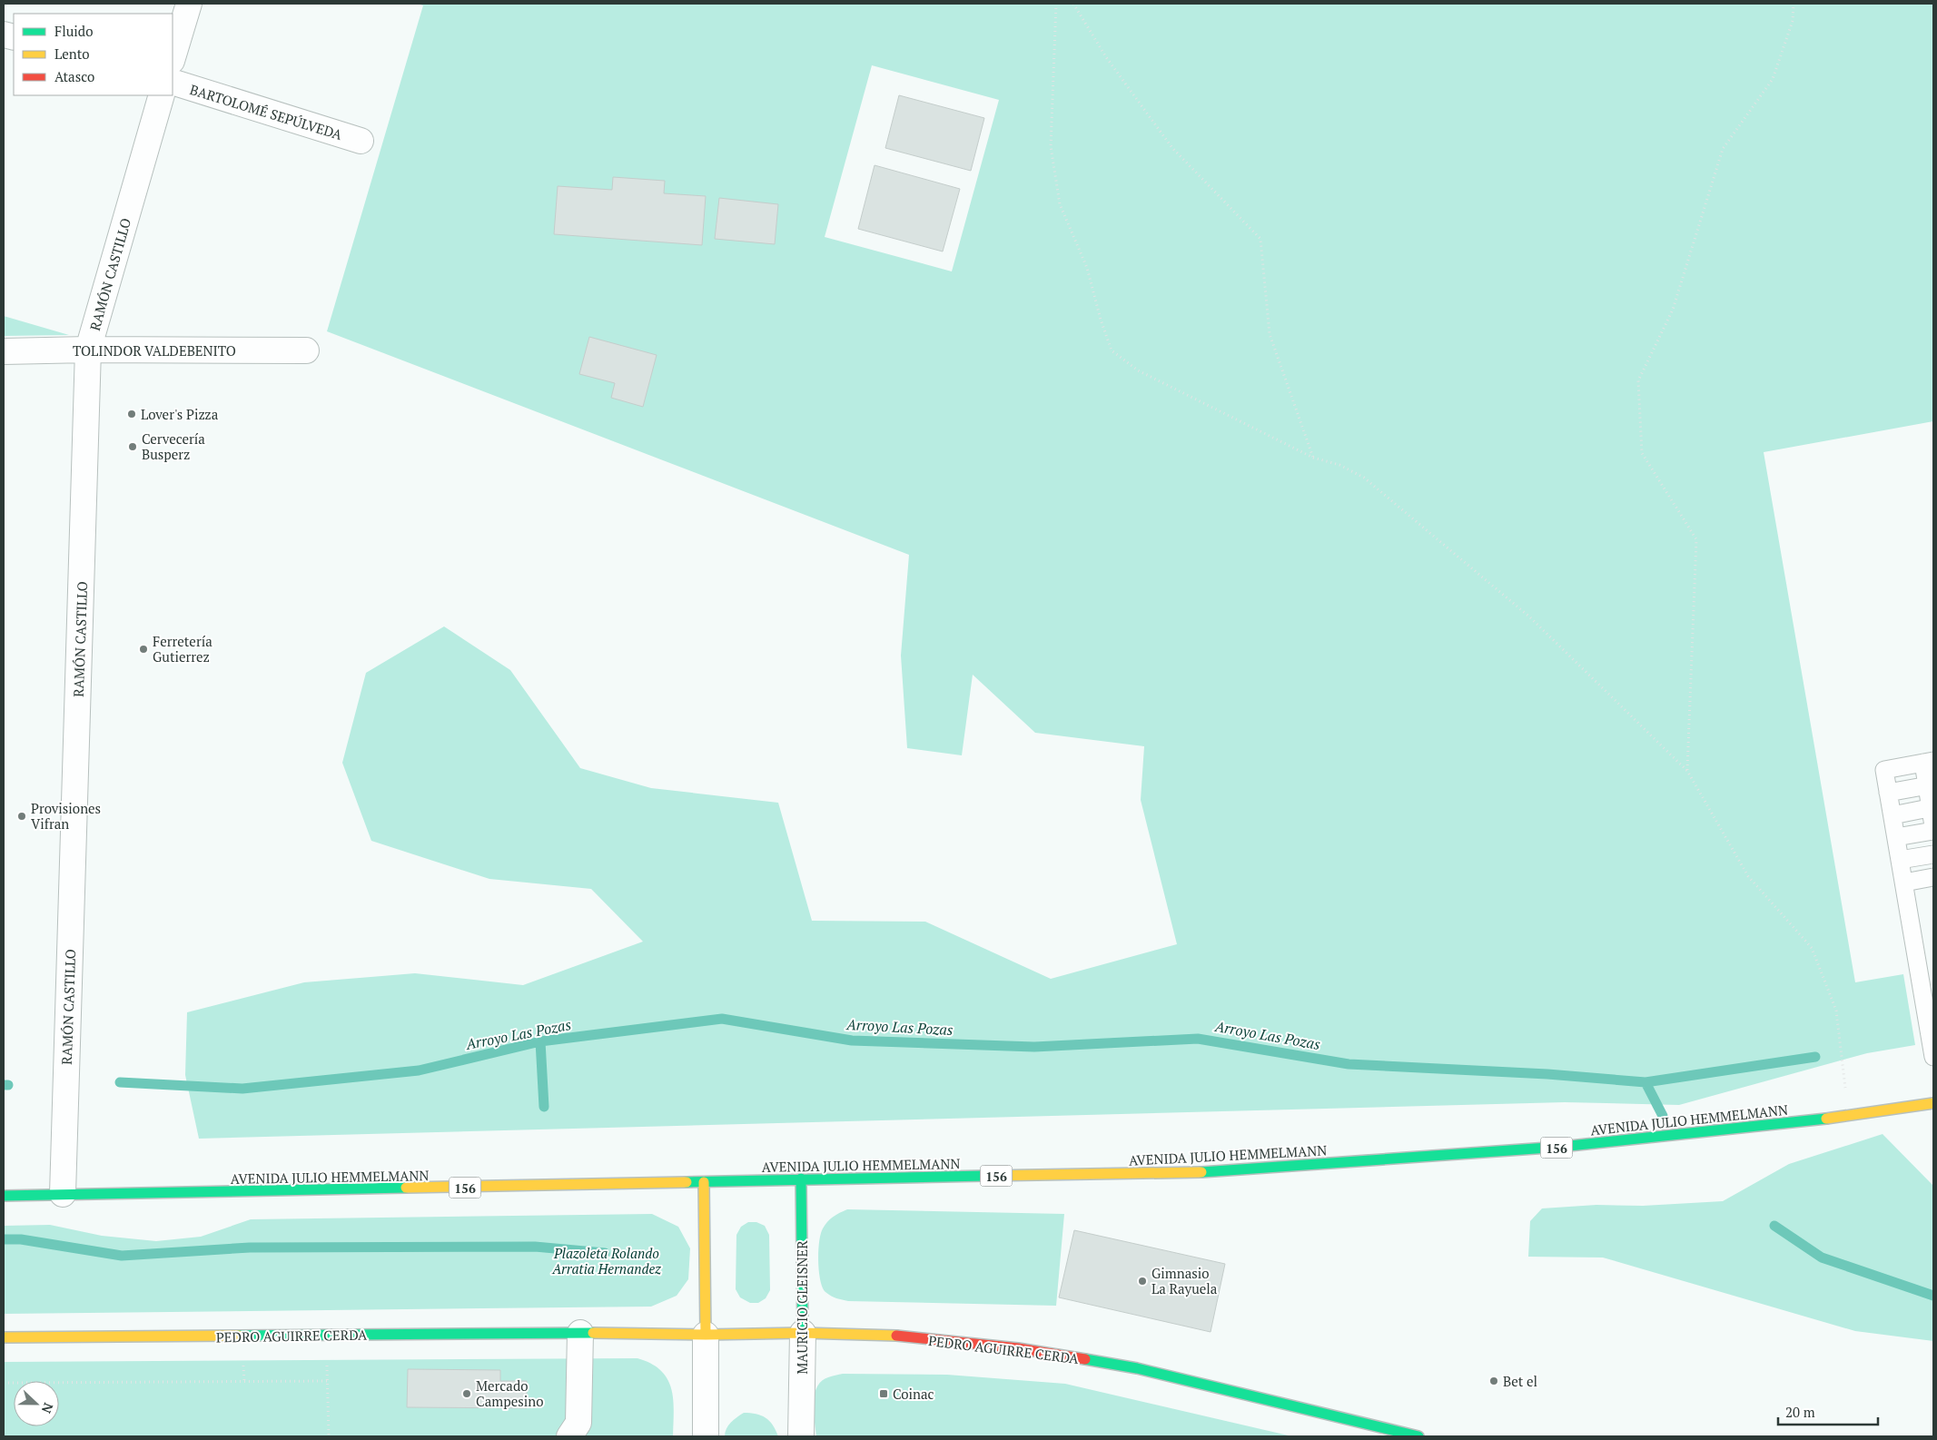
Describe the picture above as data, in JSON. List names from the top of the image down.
{
  "streets": {
    "main road": [
      "AVENIDA JULIO HEMMELMANN",
      "156",
      "MAURICIO GLEISNER",
      "PEDRO AGUIRRE CERDA"
    ],
    "street": ["BARTOLOMÉ SEPÚLVEDA", "RAMÓN CASTILLO", "TOLINDOR VALDEBENITO"]
  },
  "crossings": [
    ["RAMÓN CASTILLO", "TOLINDOR VALDEBENITO"],
    ["RAMÓN CASTILLO", "AVENIDA JULIO HEMMELMANN"],
    ["AVENIDA JULIO HEMMELMANN", "MAURICIO GLEISNER"],
    ["MAURICIO GLEISNER", "PEDRO AGUIRRE CERDA"]
  ],
  "water": ["Arroyo Las Pozas"],
  "parks": ["Plazoleta Rolando Arratia Hernandez"],
  "places": {
    "other": [
      "Lover's Pizza",
      "Cervecería Busperz",
      "Ferretería Gutierrez",
      "Provisiones Vifran",
      "Gimnasio La Rayuela",
      "Bet el",
      "Mercado Campesino"
    ],
    "transit": ["Coinac"]
  },
  "legend": ["Fluido", "Lento", "Atasco"],
  "scale_bar": "20 m",
  "north": "right"
}
